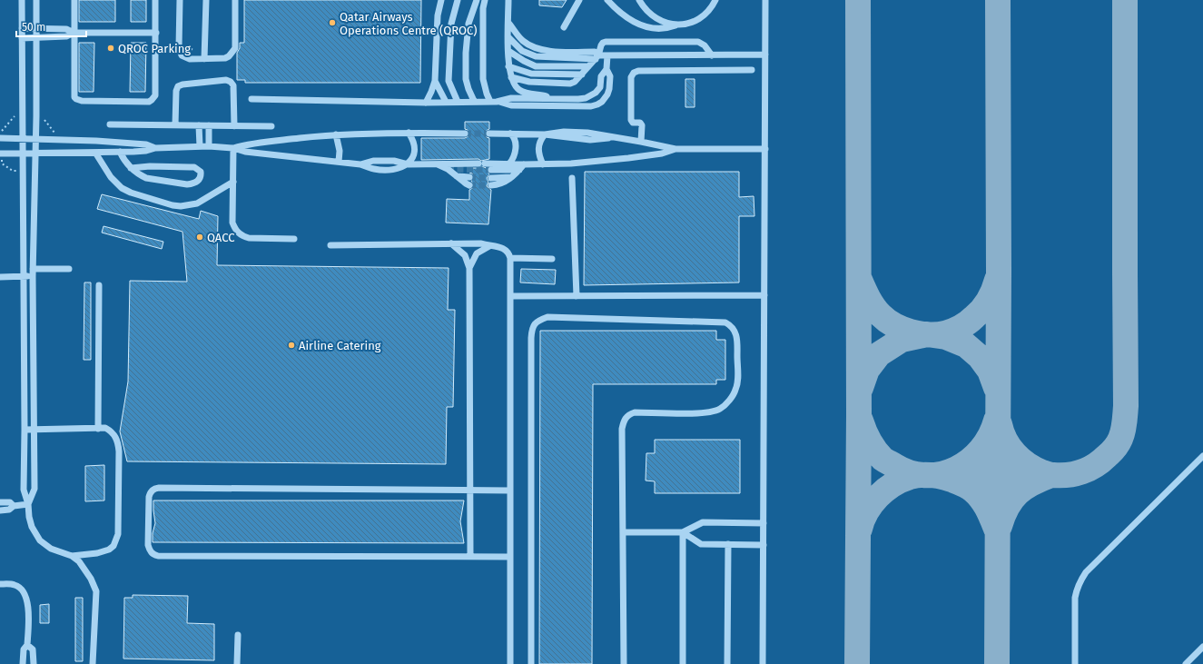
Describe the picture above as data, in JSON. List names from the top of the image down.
{
  "places": [
    "Qatar Airways Operations Centre (QROC)",
    "QROC Parking",
    "QACC",
    "Airline Catering"
  ],
  "scale_bar": "50 m"
}
